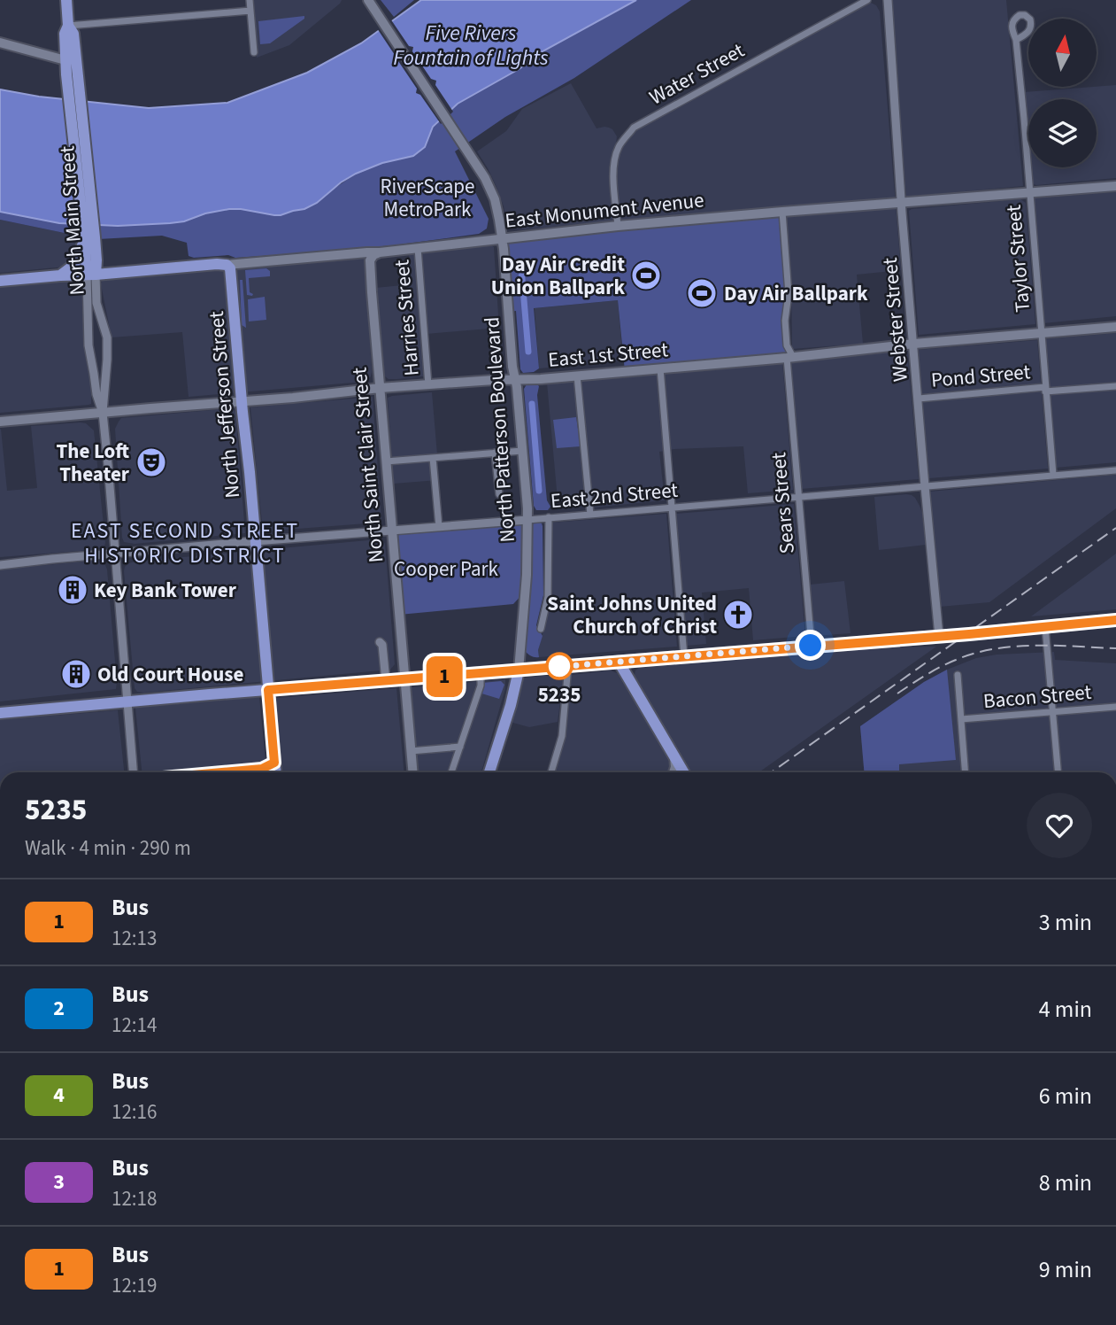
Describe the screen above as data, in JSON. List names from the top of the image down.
{
  "streets": {
    "main road": [
      "East Monument Avenue",
      "North Main Street",
      "East 1st Street",
      "North Jefferson Street",
      "North Patterson Boulevard",
      "North Saint Clair Street"
    ],
    "street": [
      "Water Street",
      "Taylor Street",
      "Harries Street",
      "Webster Street",
      "Pond Street",
      "East 2nd Street",
      "Sears Street",
      "Bacon Street"
    ]
  },
  "crossings": [
    ["Water Street", "East Monument Avenue"],
    ["East Monument Avenue", "North Main Street"],
    ["East Monument Avenue", "Taylor Street"],
    ["East Monument Avenue", "Harries Street"],
    ["East Monument Avenue", "Webster Street"],
    ["East Monument Avenue", "North Jefferson Street"],
    ["East Monument Avenue", "North Patterson Boulevard"],
    ["East Monument Avenue", "North Saint Clair Street"],
    ["East Monument Avenue", "Sears Street"],
    ["North Main Street", "East 1st Street"],
    ["North Main Street", "East 2nd Street"],
    ["Taylor Street", "East 1st Street"],
    ["Taylor Street", "Pond Street"],
    ["Taylor Street", "East 2nd Street"],
    ["Harries Street", "East 1st Street"],
    ["Webster Street", "East 1st Street"],
    ["Webster Street", "Pond Street"],
    ["Webster Street", "East 2nd Street"],
    ["East 1st Street", "North Jefferson Street"],
    ["East 1st Street", "North Patterson Boulevard"],
    ["East 1st Street", "North Saint Clair Street"],
    ["East 1st Street", "Sears Street"],
    ["North Jefferson Street", "East 2nd Street"],
    ["North Patterson Boulevard", "East 2nd Street"],
    ["North Saint Clair Street", "East 2nd Street"],
    ["East 2nd Street", "Sears Street"]
  ],
  "districts": ["EAST SECOND STREET HISTORIC DISTRICT"],
  "water": ["Five Rivers Fountain of Lights"],
  "parks": ["RiverScape MetroPark", "Cooper Park"],
  "places": {
    "sports": ["Day Air Credit Union Ballpark", "Day Air Ballpark"],
    "theatre": ["The Loft Theater"],
    "building": ["Key Bank Tower", "Old Court House"],
    "church": ["Saint Johns United Church of Christ"],
    "other": ["5235"]
  },
  "lines": ["bus line 1"],
  "north": "top",
  "page": {
    "on_map": "1",
    "heading": ["5235", "Walk · 4 min · 290 m"],
    "list": [
      {
        "mark": "1",
        "name": "Bus",
        "note": "12:13",
        "value": "3 min"
      },
      {
        "mark": "2",
        "name": "Bus",
        "note": "12:14",
        "value": "4 min"
      },
      {
        "mark": "4",
        "name": "Bus",
        "note": "12:16",
        "value": "6 min"
      },
      {
        "mark": "3",
        "name": "Bus",
        "note": "12:18",
        "value": "8 min"
      },
      {
        "mark": "1",
        "name": "Bus",
        "note": "12:19",
        "value": "9 min"
      }
    ]
  }
}
